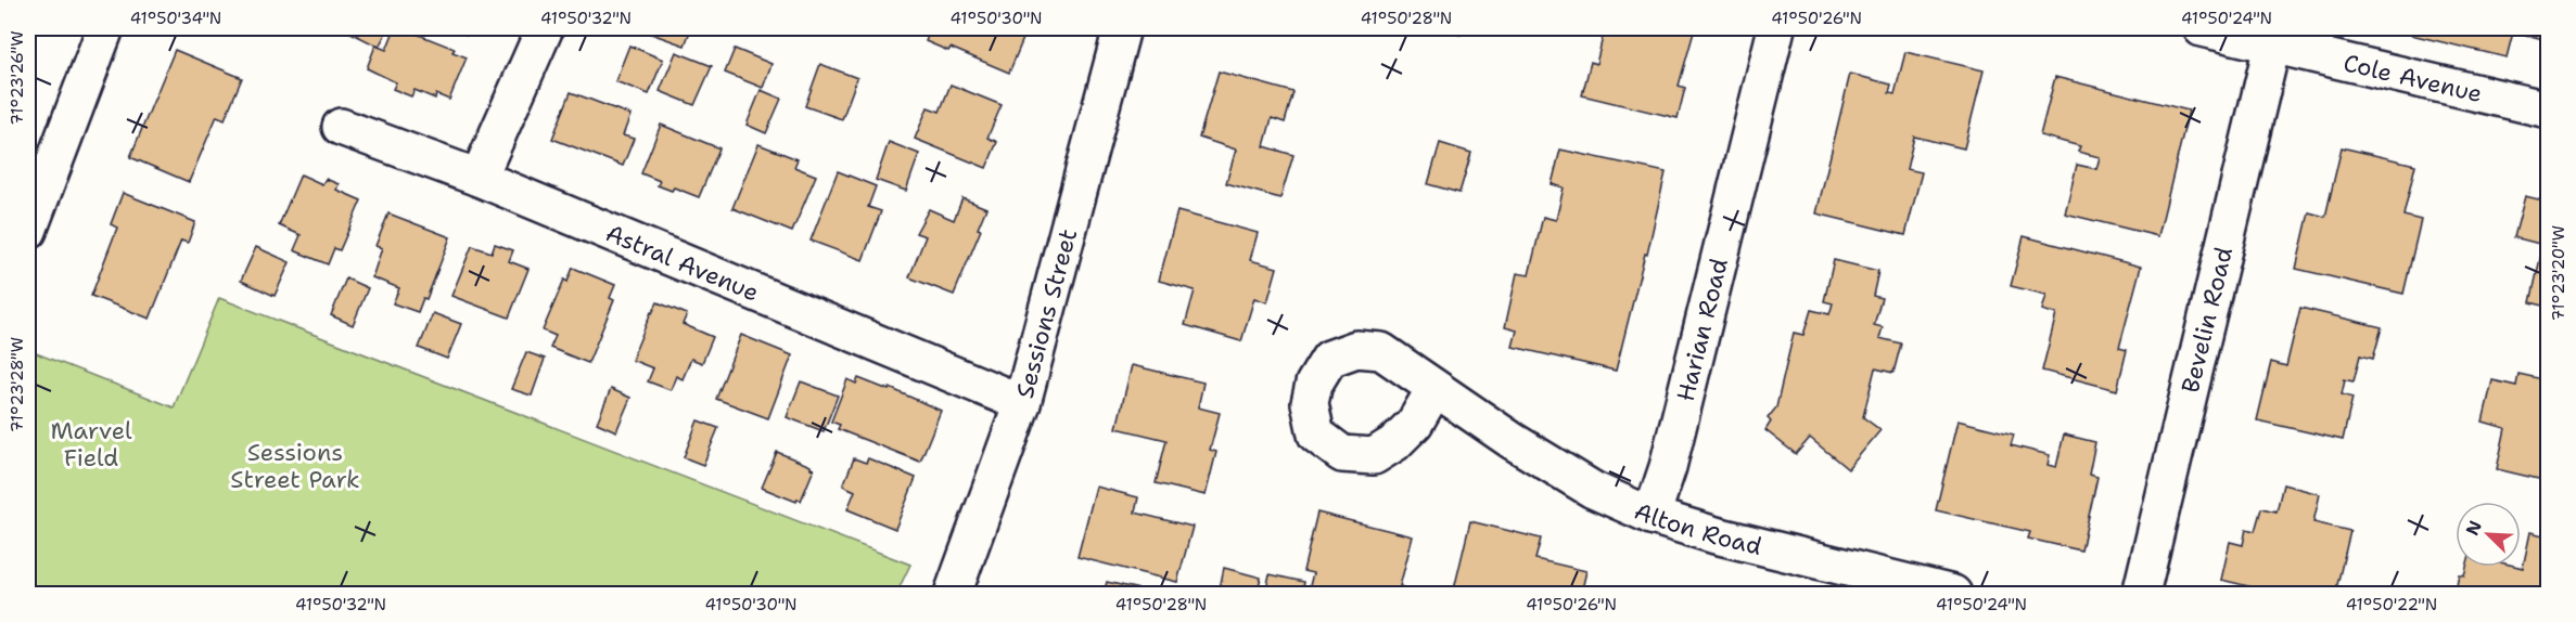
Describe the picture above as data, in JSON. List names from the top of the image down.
{
  "streets": {
    "street": [
      "Cole Avenue",
      "Astral Avenue",
      "Sessions Street",
      "Bevelin Road",
      "Harian Road",
      "Alton Road"
    ]
  },
  "crossings": [
    ["Cole Avenue", "Bevelin Road"],
    ["Astral Avenue", "Sessions Street"],
    ["Harian Road", "Alton Road"]
  ],
  "parks": ["Marvel Field", "Sessions Street Park"],
  "north": "top left",
  "coordinates": [
    "41°50'34\"N",
    "41°50'32\"N",
    "41°50'30\"N",
    "41°50'28\"N",
    "41°50'26\"N",
    "41°50'24\"N",
    "71°23'26\"W",
    "71°23'20\"W",
    "71°23'28\"W",
    "41°50'22\"N"
  ]
}
